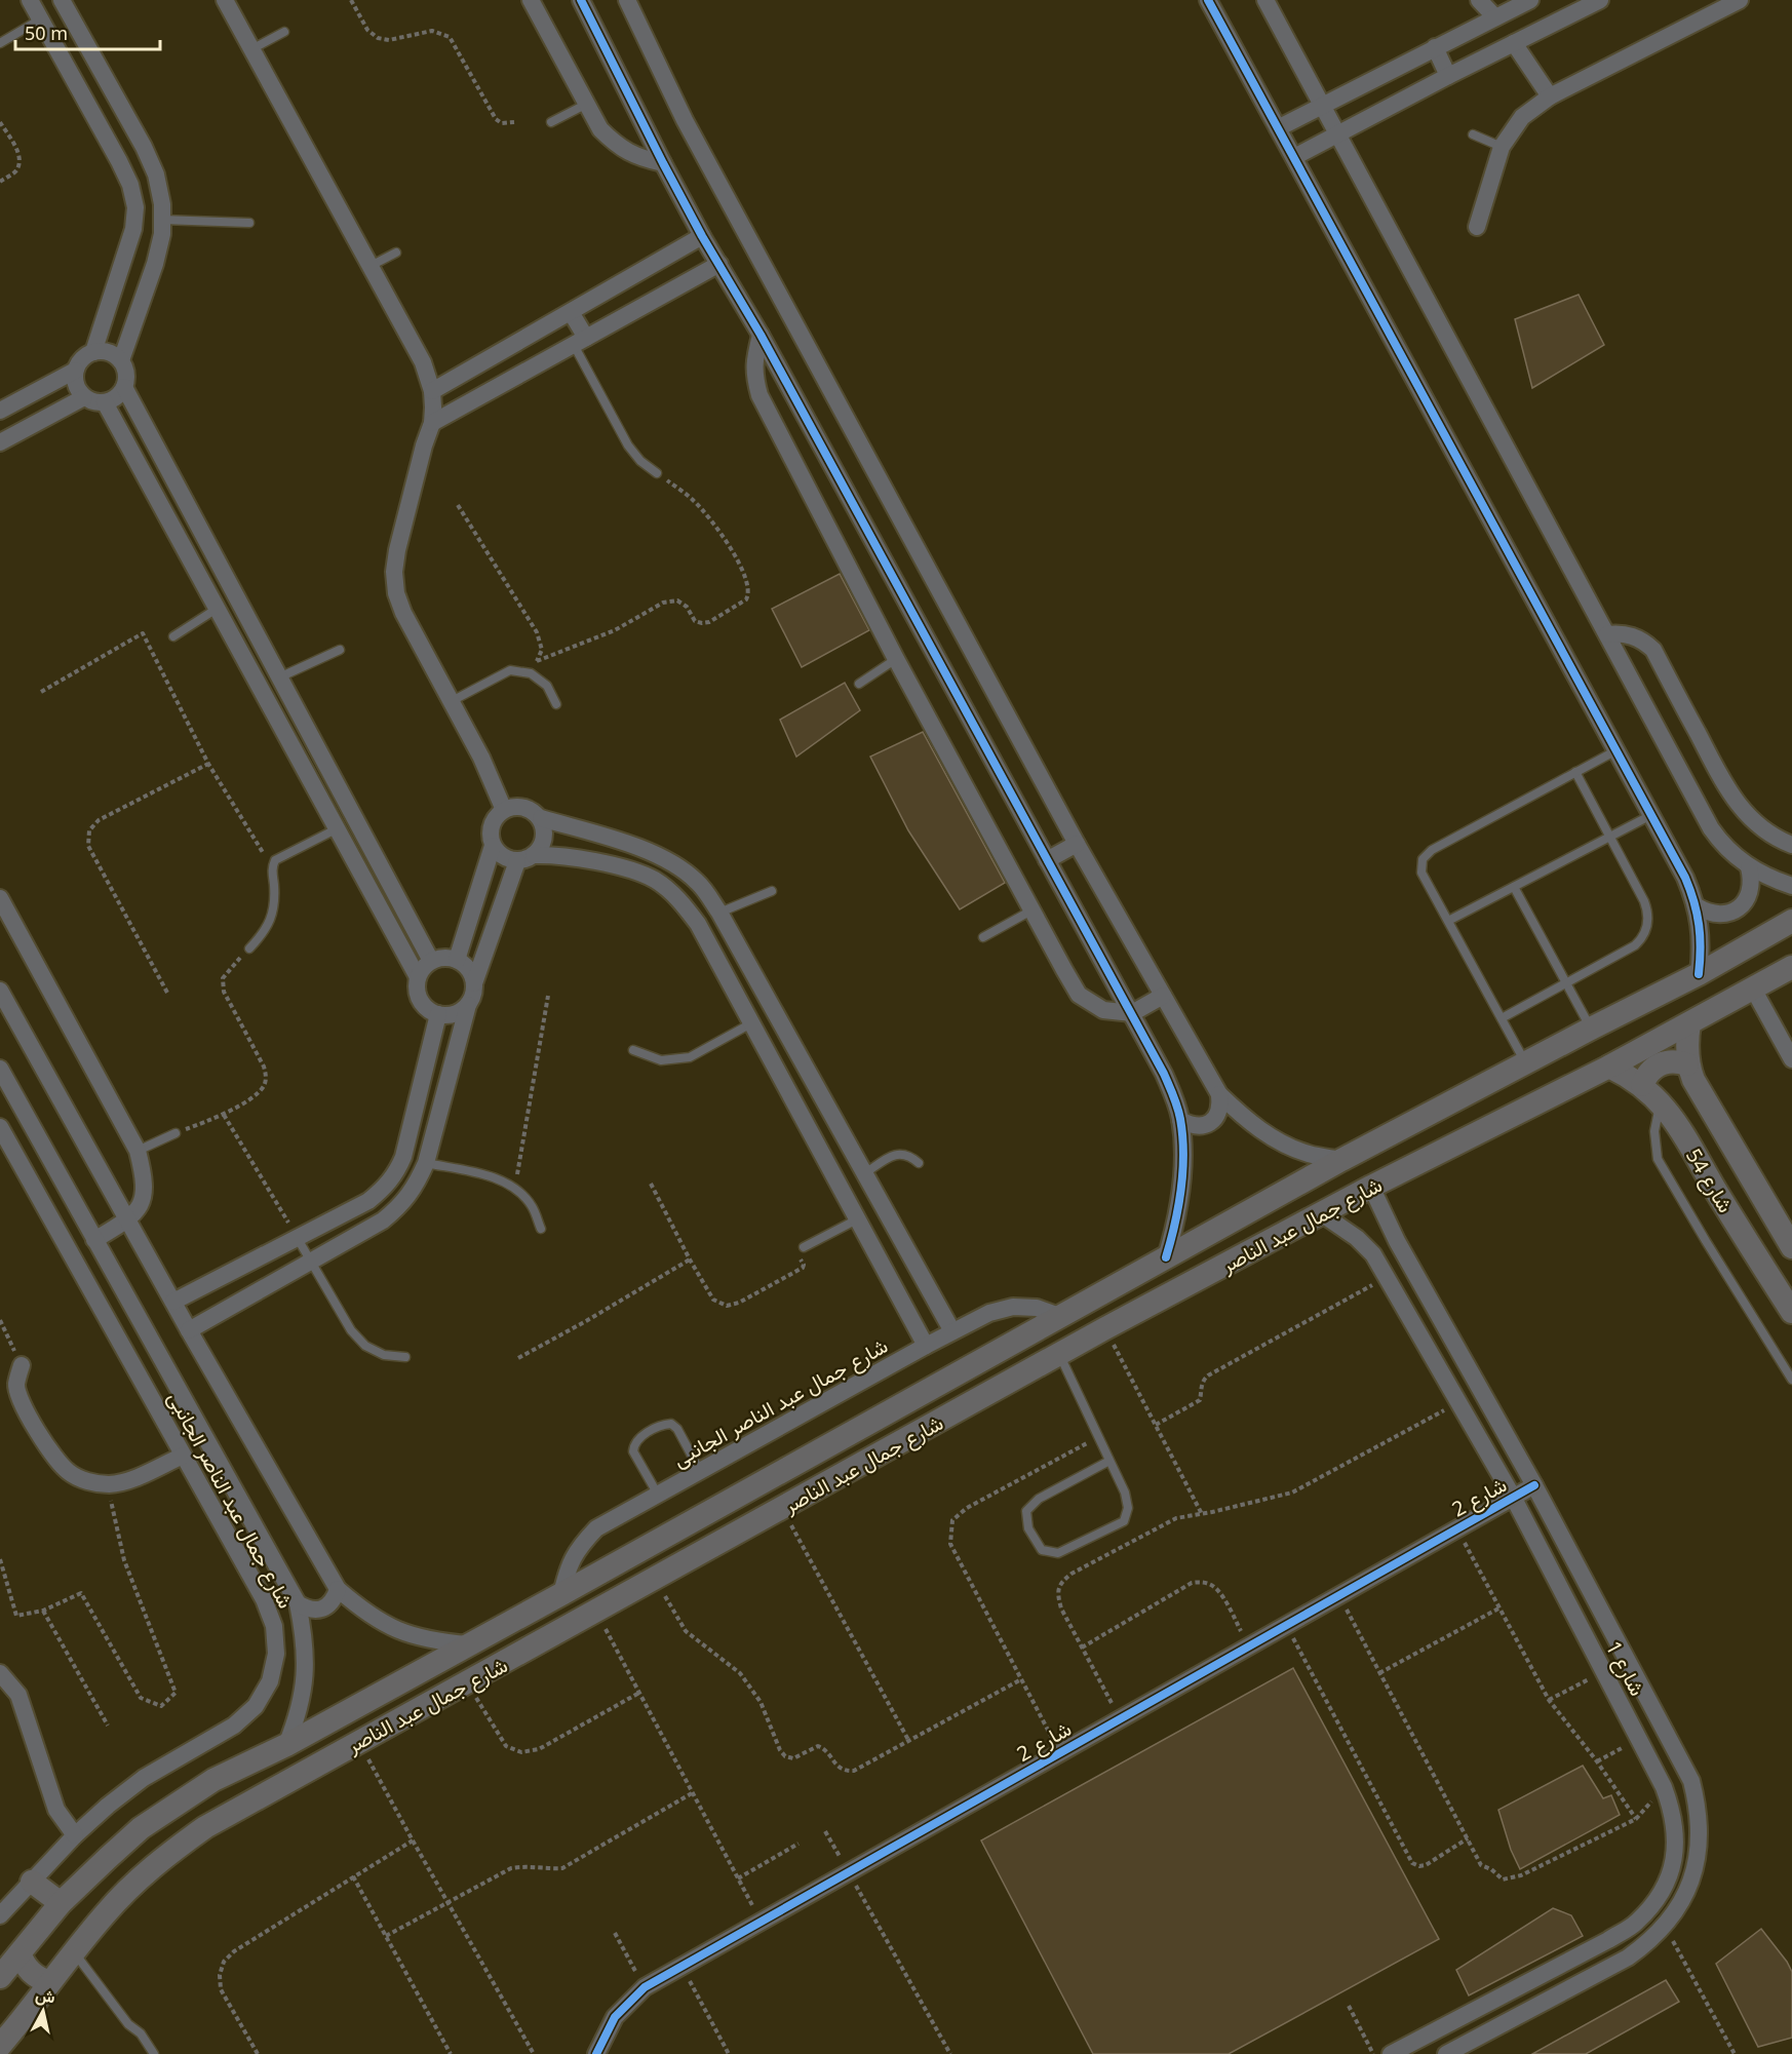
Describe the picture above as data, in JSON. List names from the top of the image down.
{
  "streets": {
    "main road": ["شارع 54", "شارع جمال عبد الناصر"],
    "street": ["شارع جمال عبد الناصر الجانبى", "شارع 2", "شارع 1"]
  },
  "crossings": [
    ["شارع 54", "شارع جمال عبد الناصر"],
    ["شارع جمال عبد الناصر", "شارع جمال عبد الناصر الجانبى"],
    ["شارع جمال عبد الناصر", "شارع 1"],
    ["شارع 2", "شارع 1"]
  ],
  "scale_bar": "50 m",
  "north": "top"
}
